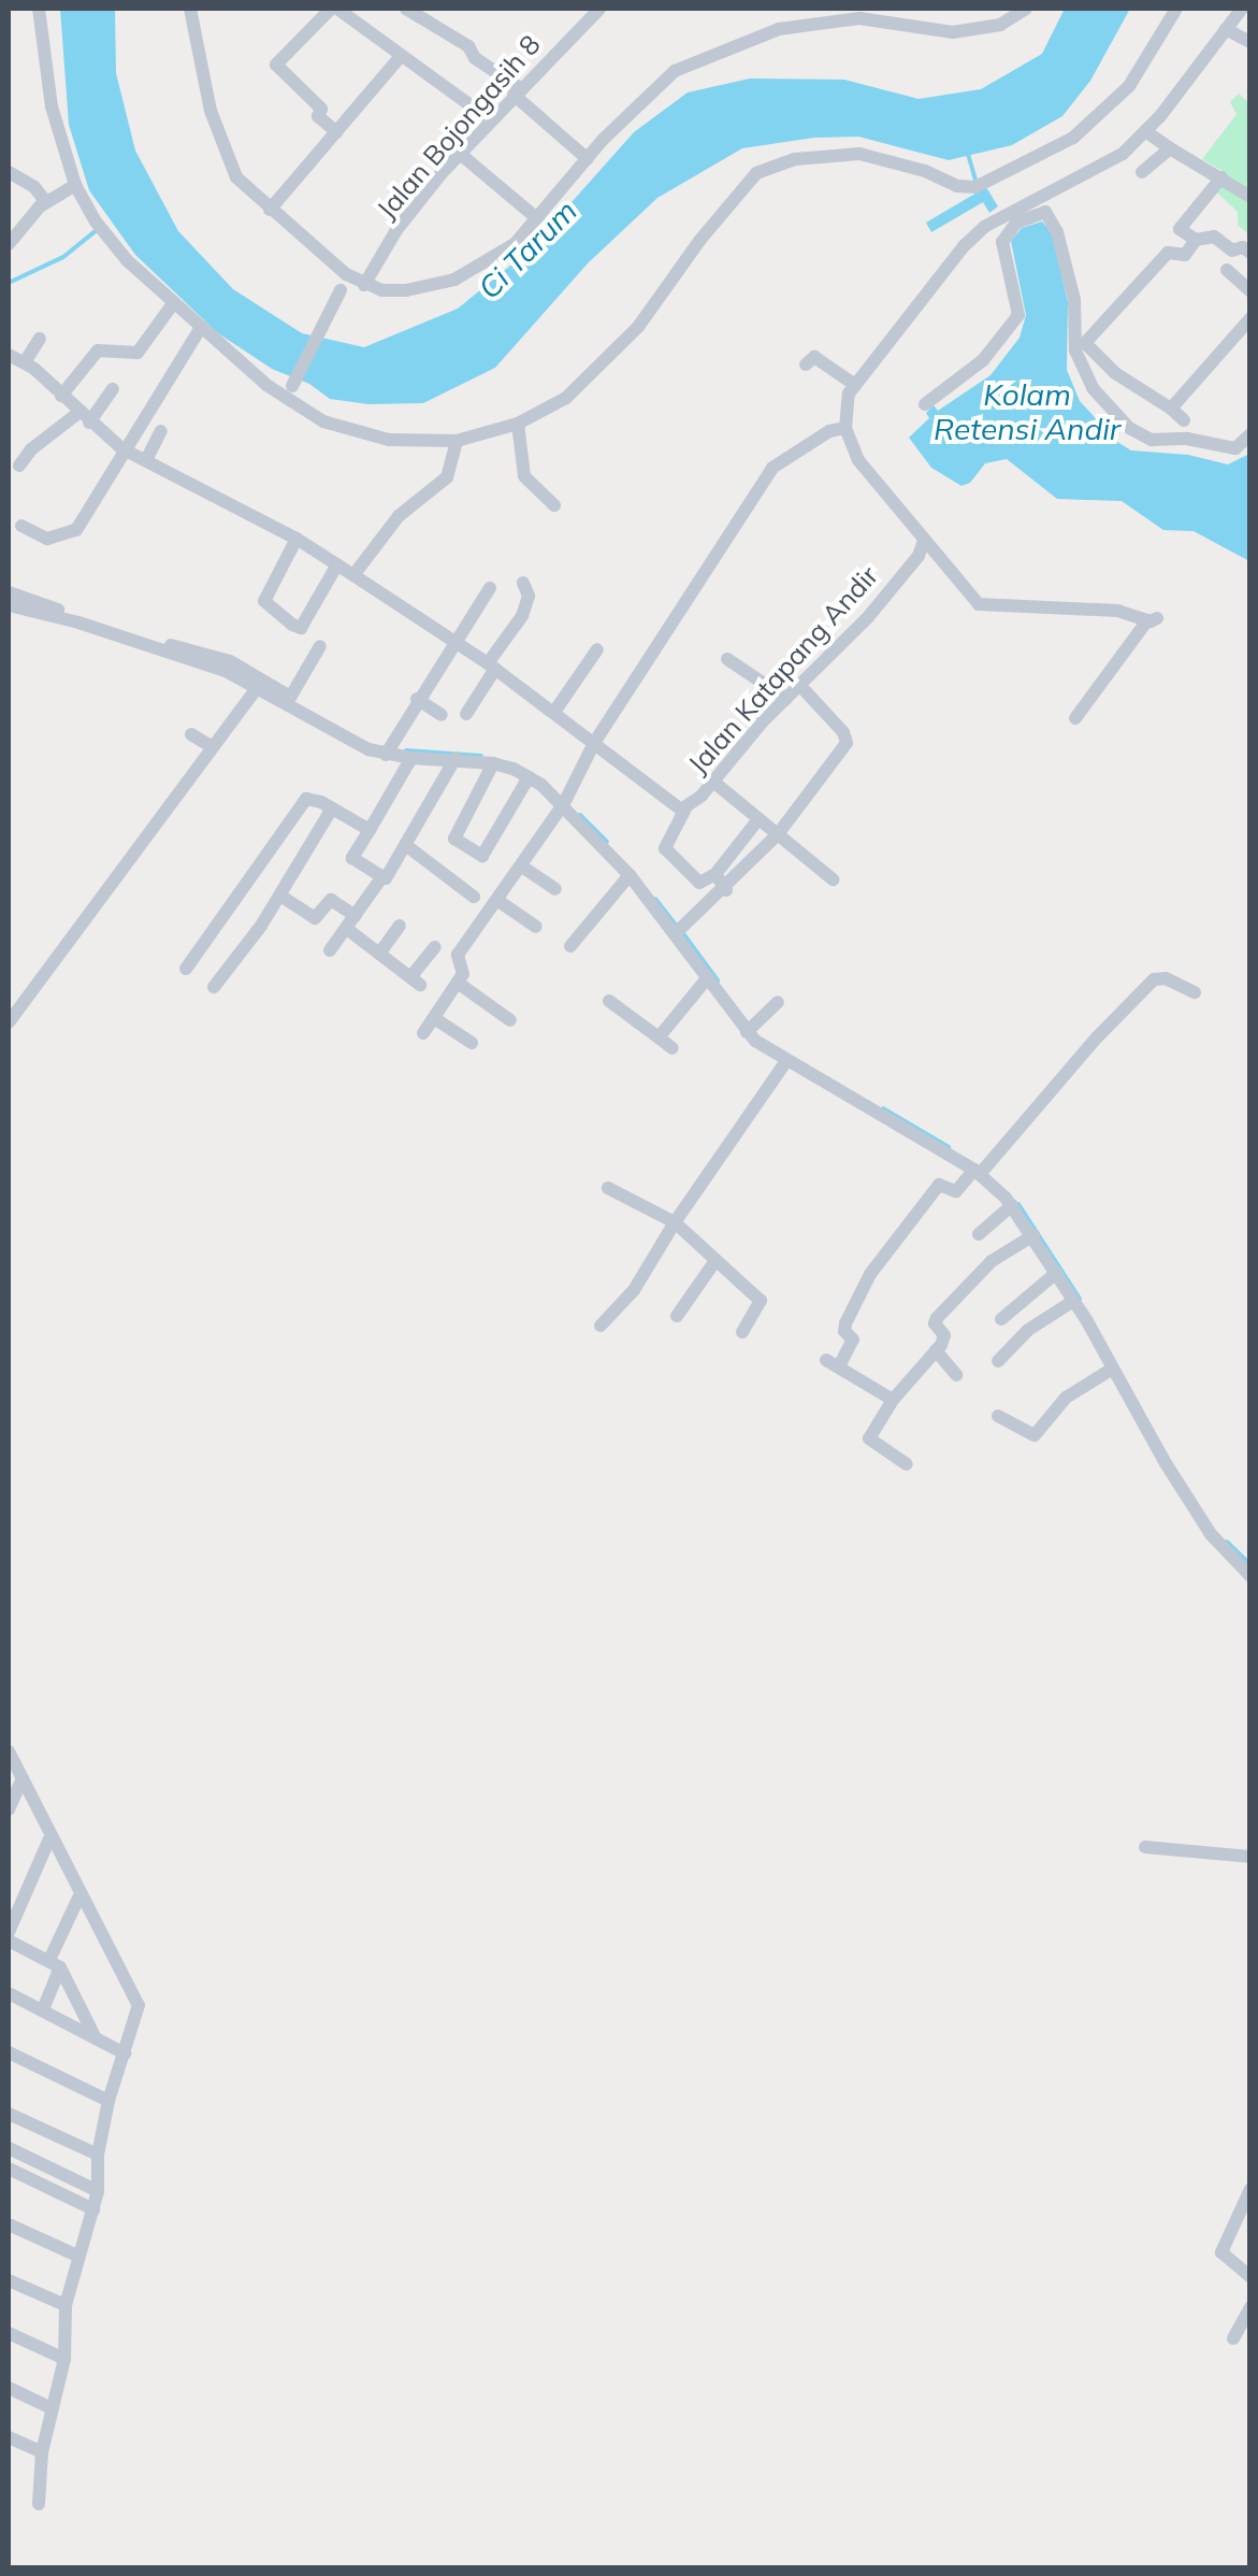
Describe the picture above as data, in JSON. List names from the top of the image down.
{
  "streets": {
    "street": ["Jalan Bojongasih 8", "Jalan Katapang Andir"]
  },
  "water": ["Ci Tarum", "Kolam Retensi Andir"]
}
